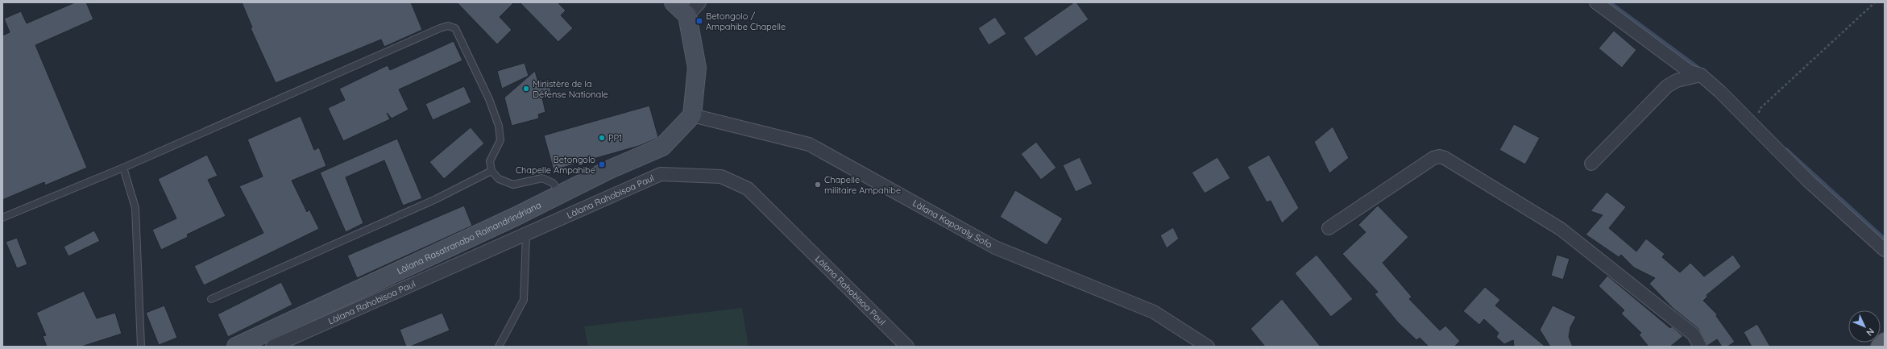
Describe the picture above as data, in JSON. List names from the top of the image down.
{
  "streets": {
    "street": ["Làlana Rahobisoa Paul", "Làlana Kaporaly Sofo", "Làlana Rasatranabo Rainandrindriana"]
  },
  "crossings": [
    ["Làlana Kaporaly Sofo", "Làlana Rasatranabo Rainandrindriana"]
  ],
  "places": {
    "transit": ["Betongolo / Ampahibe Chapelle", "Betongolo Chapelle Ampahibe"],
    "other": ["Ministère de la Défense Nationale", "PP1", "Chapelle militaire Ampahibe"]
  },
  "north": "bottom right"
}
